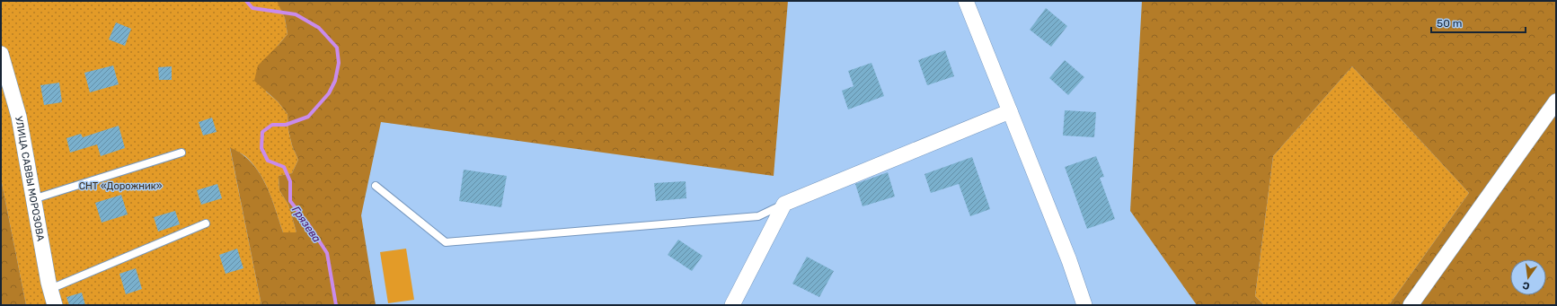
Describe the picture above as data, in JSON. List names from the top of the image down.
{
  "streets": {
    "street": ["УЛИЦА САВВЫ МОРОЗОВА"]
  },
  "water": ["Грязева"],
  "parks": ["СНТ «Дорожник»"],
  "scale_bar": "50 m",
  "north": "bottom"
}
